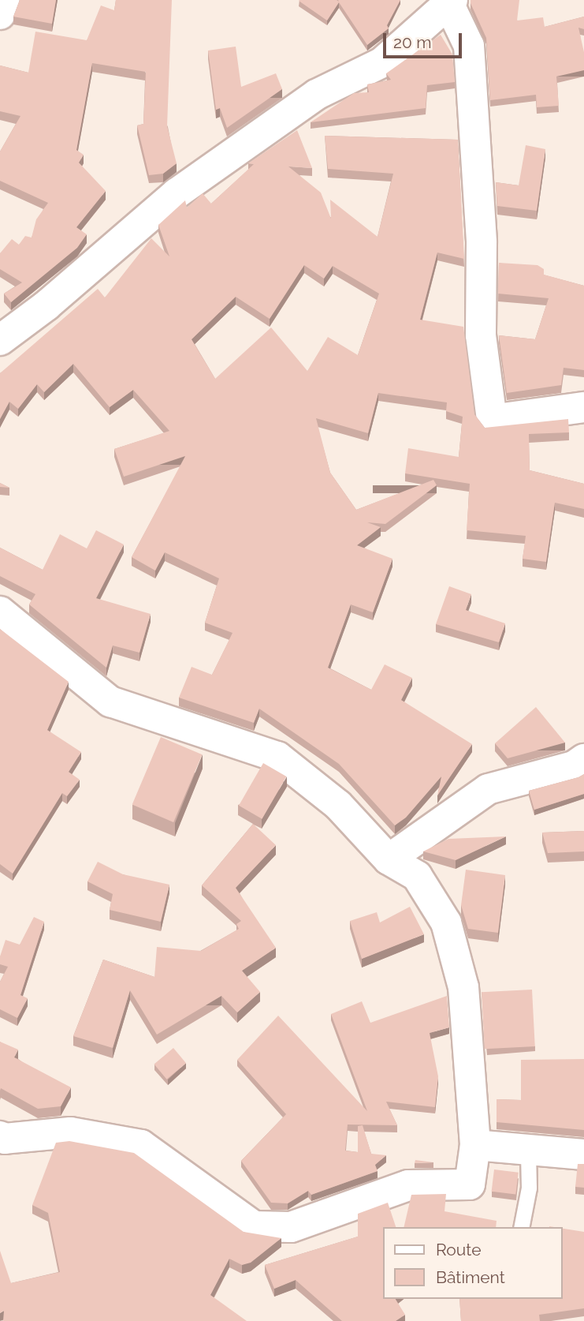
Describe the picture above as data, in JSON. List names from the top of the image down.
{
  "legend": ["Route", "Bâtiment"],
  "scale_bar": "20 m"
}
